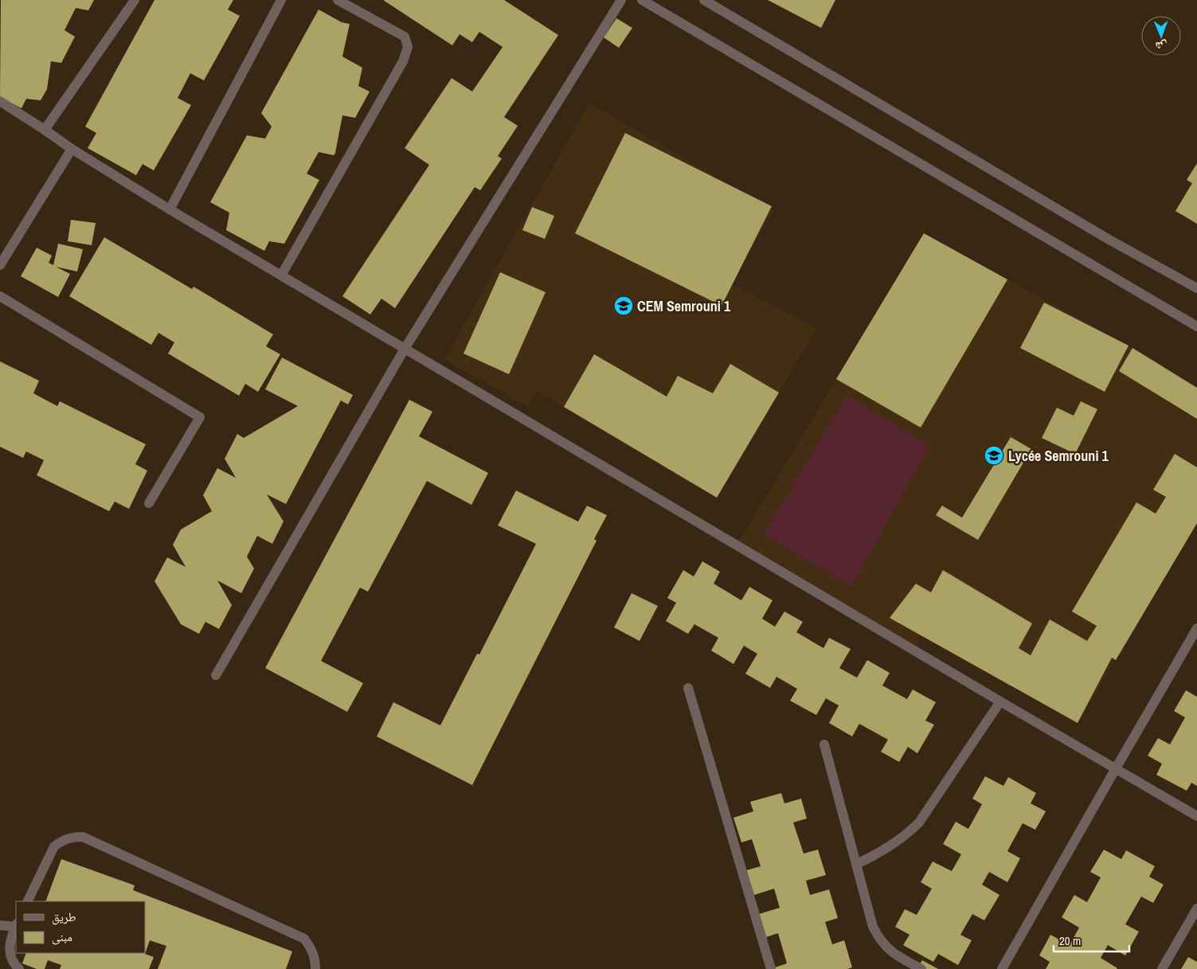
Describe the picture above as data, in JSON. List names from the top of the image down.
{
  "places": {
    "school or university": ["CEM Semrouni 1", "Lycée Semrouni 1"]
  },
  "legend": ["طريق", "مبنى"],
  "scale_bar": "20 m",
  "north": "bottom"
}
